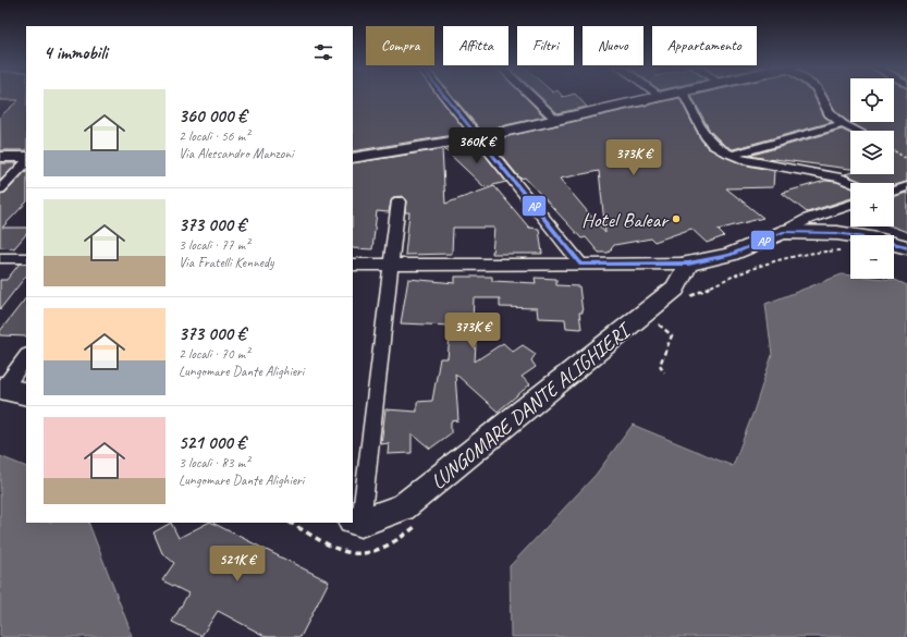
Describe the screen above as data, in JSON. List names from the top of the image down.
{
  "streets": {
    "street": ["LUNGOMARE DANTE ALIGHIERI"]
  },
  "places": ["Hotel Balear"],
  "lines": ["transit line AP"],
  "page": {
    "chip": [
      "Compra",
      "Affitta",
      "Filtri",
      "Nuovo",
      "Appartamento"
    ],
    "heading": "4 immobili",
    "map_buttons": ["+", "−"],
    "list": [
      {
        "name": "360 000 €",
        "note": "2 locali · 56 m² · Via Alessandro Manzoni"
      },
      {
        "name": "373 000 €",
        "note": "3 locali · 77 m² · Via Fratelli Kennedy"
      },
      {
        "name": "373 000 €",
        "note": "2 locali · 70 m² · Lungomare Dante Alighieri"
      },
      {
        "name": "521 000 €",
        "note": "3 locali · 83 m² · Lungomare Dante Alighieri"
      }
    ],
    "price": [
      "360K €",
      "373K €",
      "373K €",
      "521K €"
    ]
  }
}
